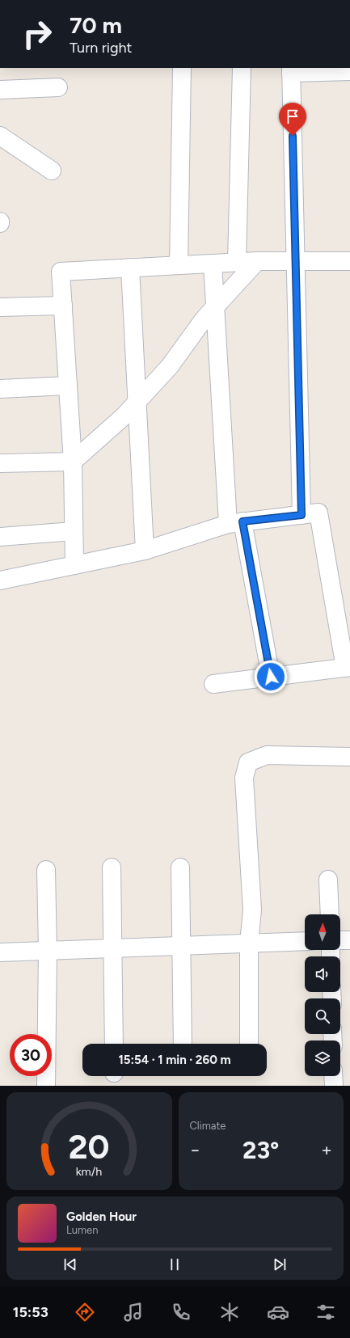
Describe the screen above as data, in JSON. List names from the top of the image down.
{
  "north": "top",
  "page": {
    "turn": ["70 m", "Turn right"],
    "limit": "30",
    "trip": "15:54 · 1 min · 260 m",
    "tile": "Climate",
    "heat": ["−", "23°", "+"],
    "song": ["Golden Hour", "Lumen"],
    "tabs": "15:53",
    "gauge": ["20", "km/h"]
  }
}
